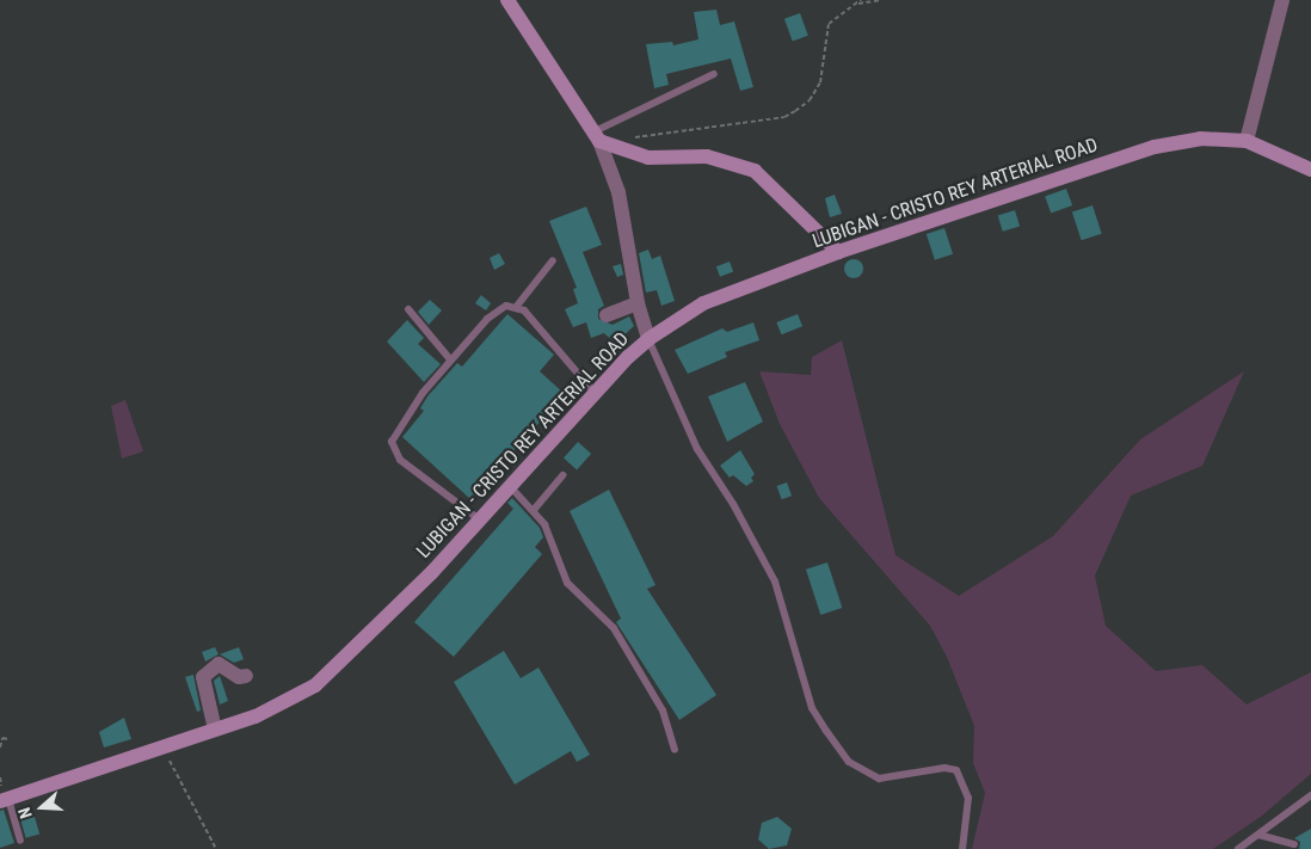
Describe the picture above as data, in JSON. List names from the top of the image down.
{
  "streets": {
    "main road": ["LUBIGAN - CRISTO REY ARTERIAL ROAD"]
  },
  "north": "left"
}
